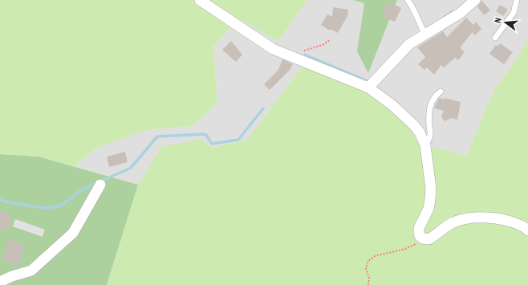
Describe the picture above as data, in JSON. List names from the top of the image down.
{
  "north": "left"
}
